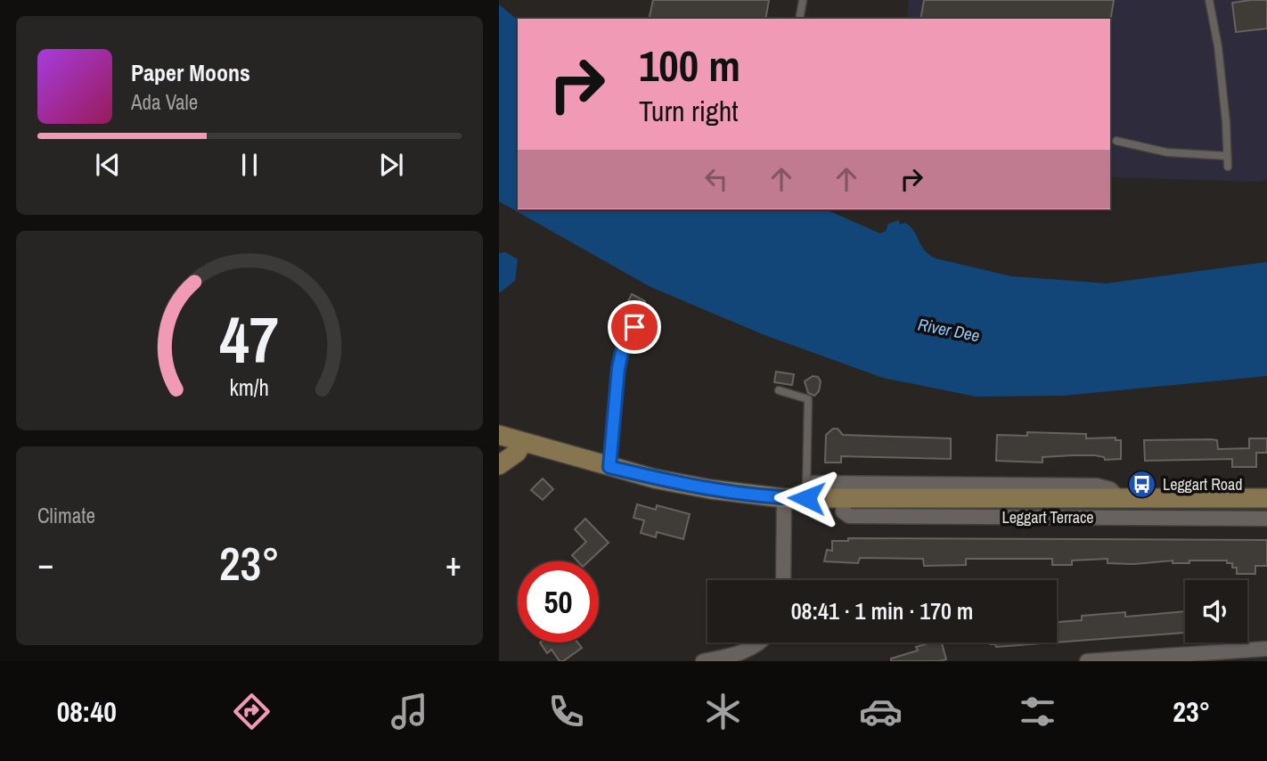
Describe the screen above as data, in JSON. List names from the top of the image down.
{
  "streets": {
    "main road": ["Leggart Terrace"]
  },
  "water": ["River Dee"],
  "places": {
    "bus stop": ["Leggart Road"]
  },
  "page": {
    "turn": ["100 m", "Turn right"],
    "song": ["Paper Moons", "Ada Vale"],
    "tile": "Climate",
    "heat": ["−", "23°", "+"],
    "limit": "50",
    "trip": "08:41 · 1 min · 170 m",
    "tabs": ["08:40", "23°"],
    "gauge": ["47", "km/h"]
  }
}
